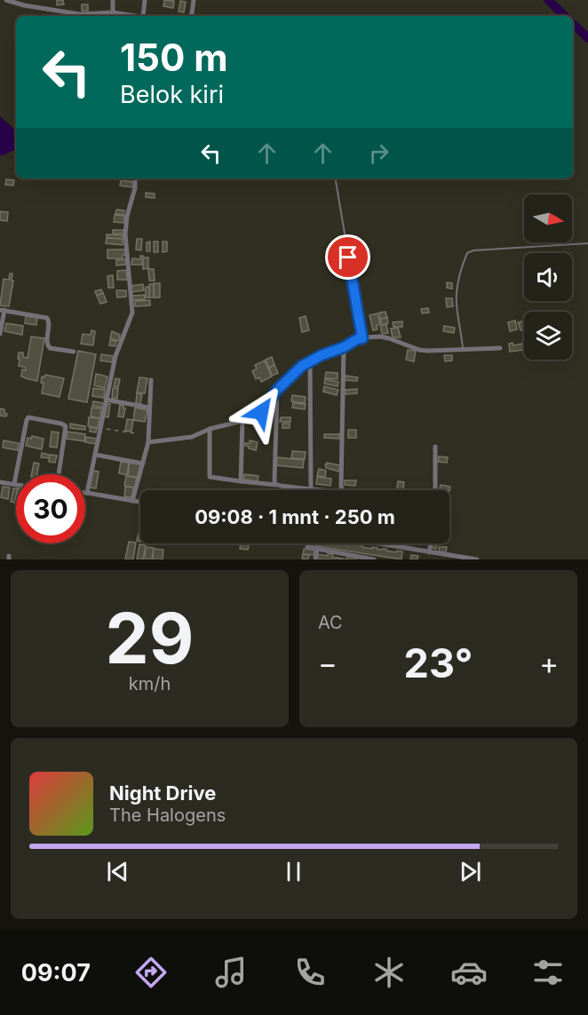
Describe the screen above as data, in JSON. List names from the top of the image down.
{
  "north": "right",
  "page": {
    "turn": ["150 m", "Belok kiri"],
    "limit": "30",
    "trip": "09:08 · 1 mnt · 250 m",
    "tile": [
      ["29", "km/h"],
      "AC"
    ],
    "heat": ["−", "23°", "+"],
    "song": ["Night Drive", "The Halogens"],
    "tabs": "09:07"
  }
}
